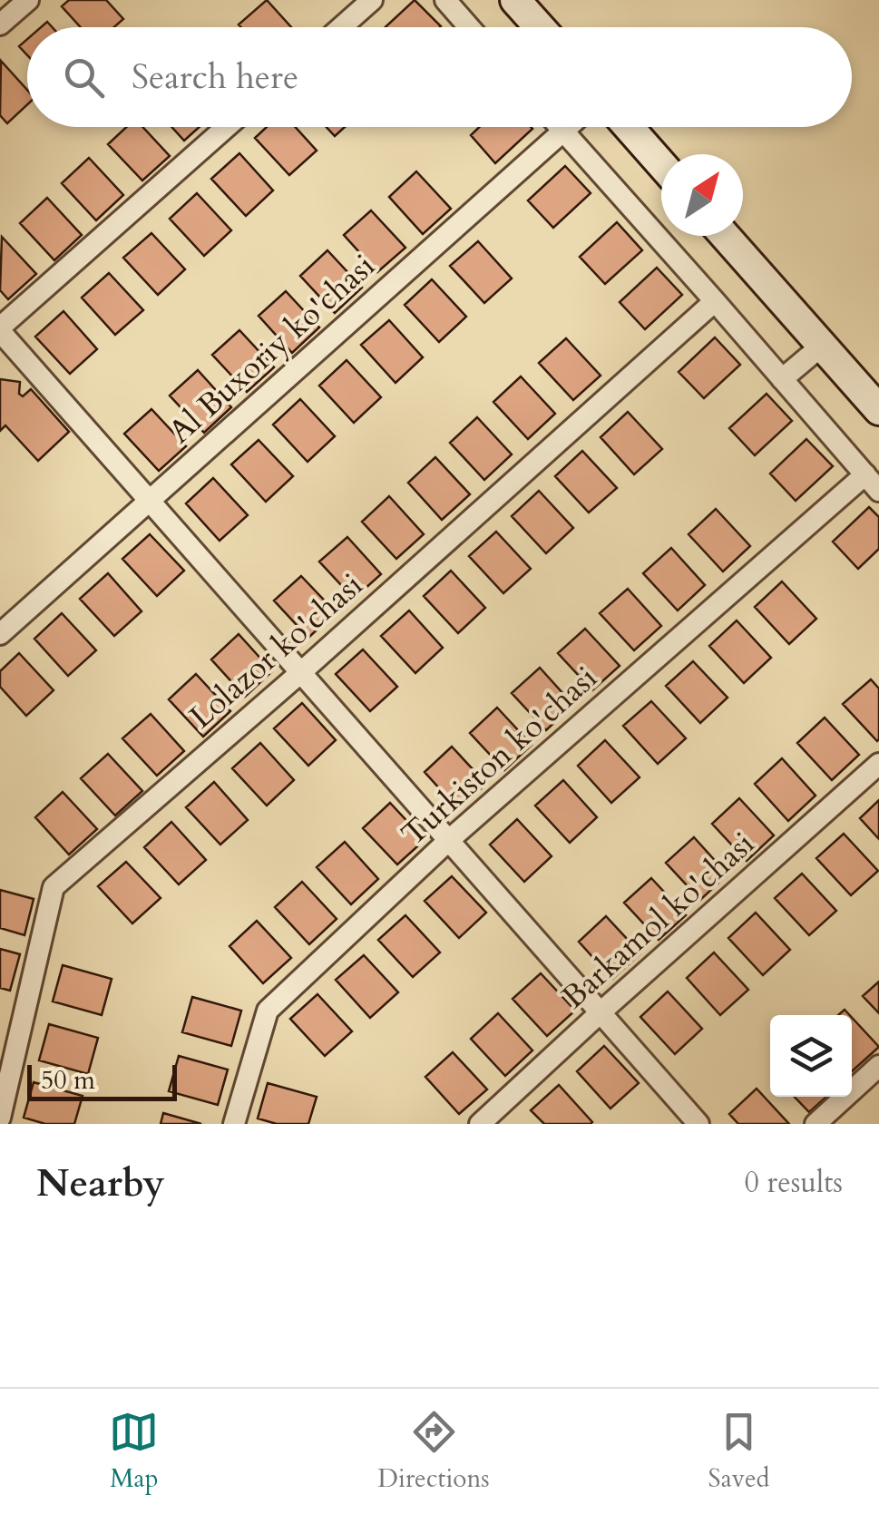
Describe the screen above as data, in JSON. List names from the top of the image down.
{
  "streets": {
    "street": [
      "Al Buxoriy ko'chasi",
      "Lolazor ko'chasi",
      "Turkiston ko'chasi",
      "Barkamol ko'chasi"
    ]
  },
  "scale_bar": "50 m",
  "north": "top right",
  "page": {
    "search": "Search here",
    "scale": "50 m",
    "heading": ["Nearby", "0 results"],
    "nav": ["Map", "Directions", "Saved"]
  }
}
